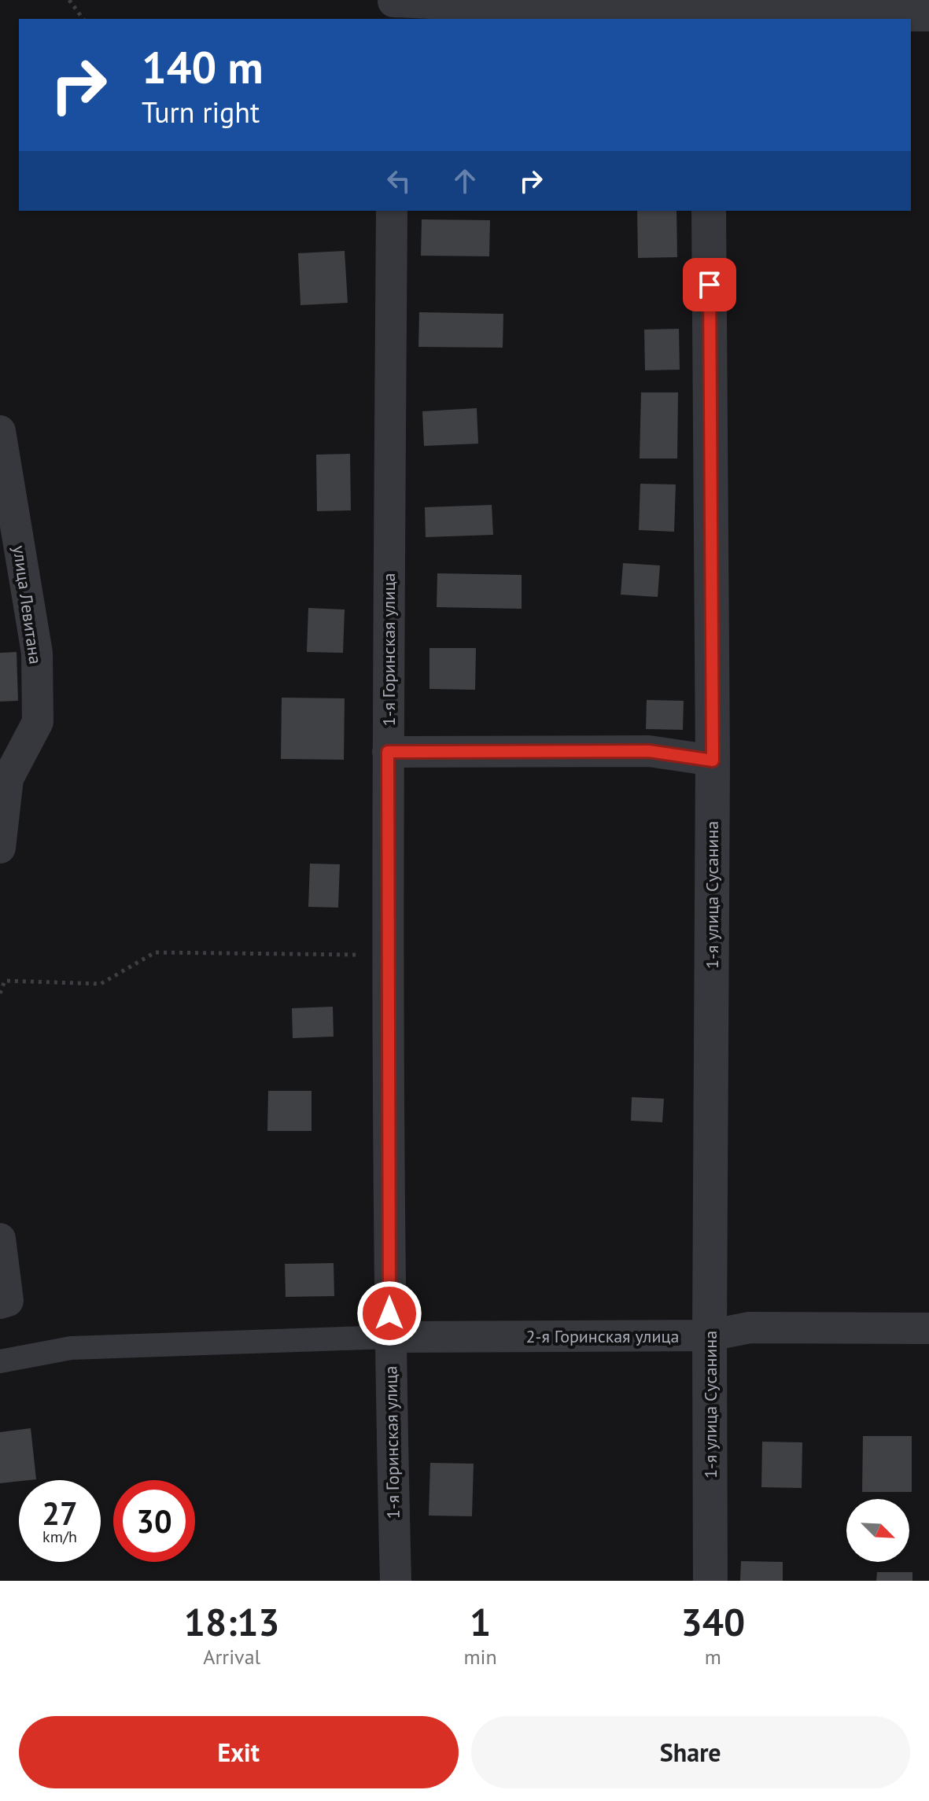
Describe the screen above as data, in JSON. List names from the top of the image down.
{
  "streets": {
    "street": [
      "улица Левитана",
      "1-я Горинская улица",
      "1-я улица Сусанина",
      "2-я Горинская улица"
    ]
  },
  "crossings": [
    ["1-я Горинская улица", "2-я Горинская улица"],
    ["1-я улица Сусанина", "2-я Горинская улица"]
  ],
  "north": "bottom right",
  "page": {
    "turn": ["140 m", "Turn right"],
    "speed": "27 km/h",
    "limit": "30",
    "eta": [
      "18:13",
      "Arrival",
      "1",
      "min",
      "340",
      "m"
    ],
    "buttons": ["Exit", "Share"]
  }
}
